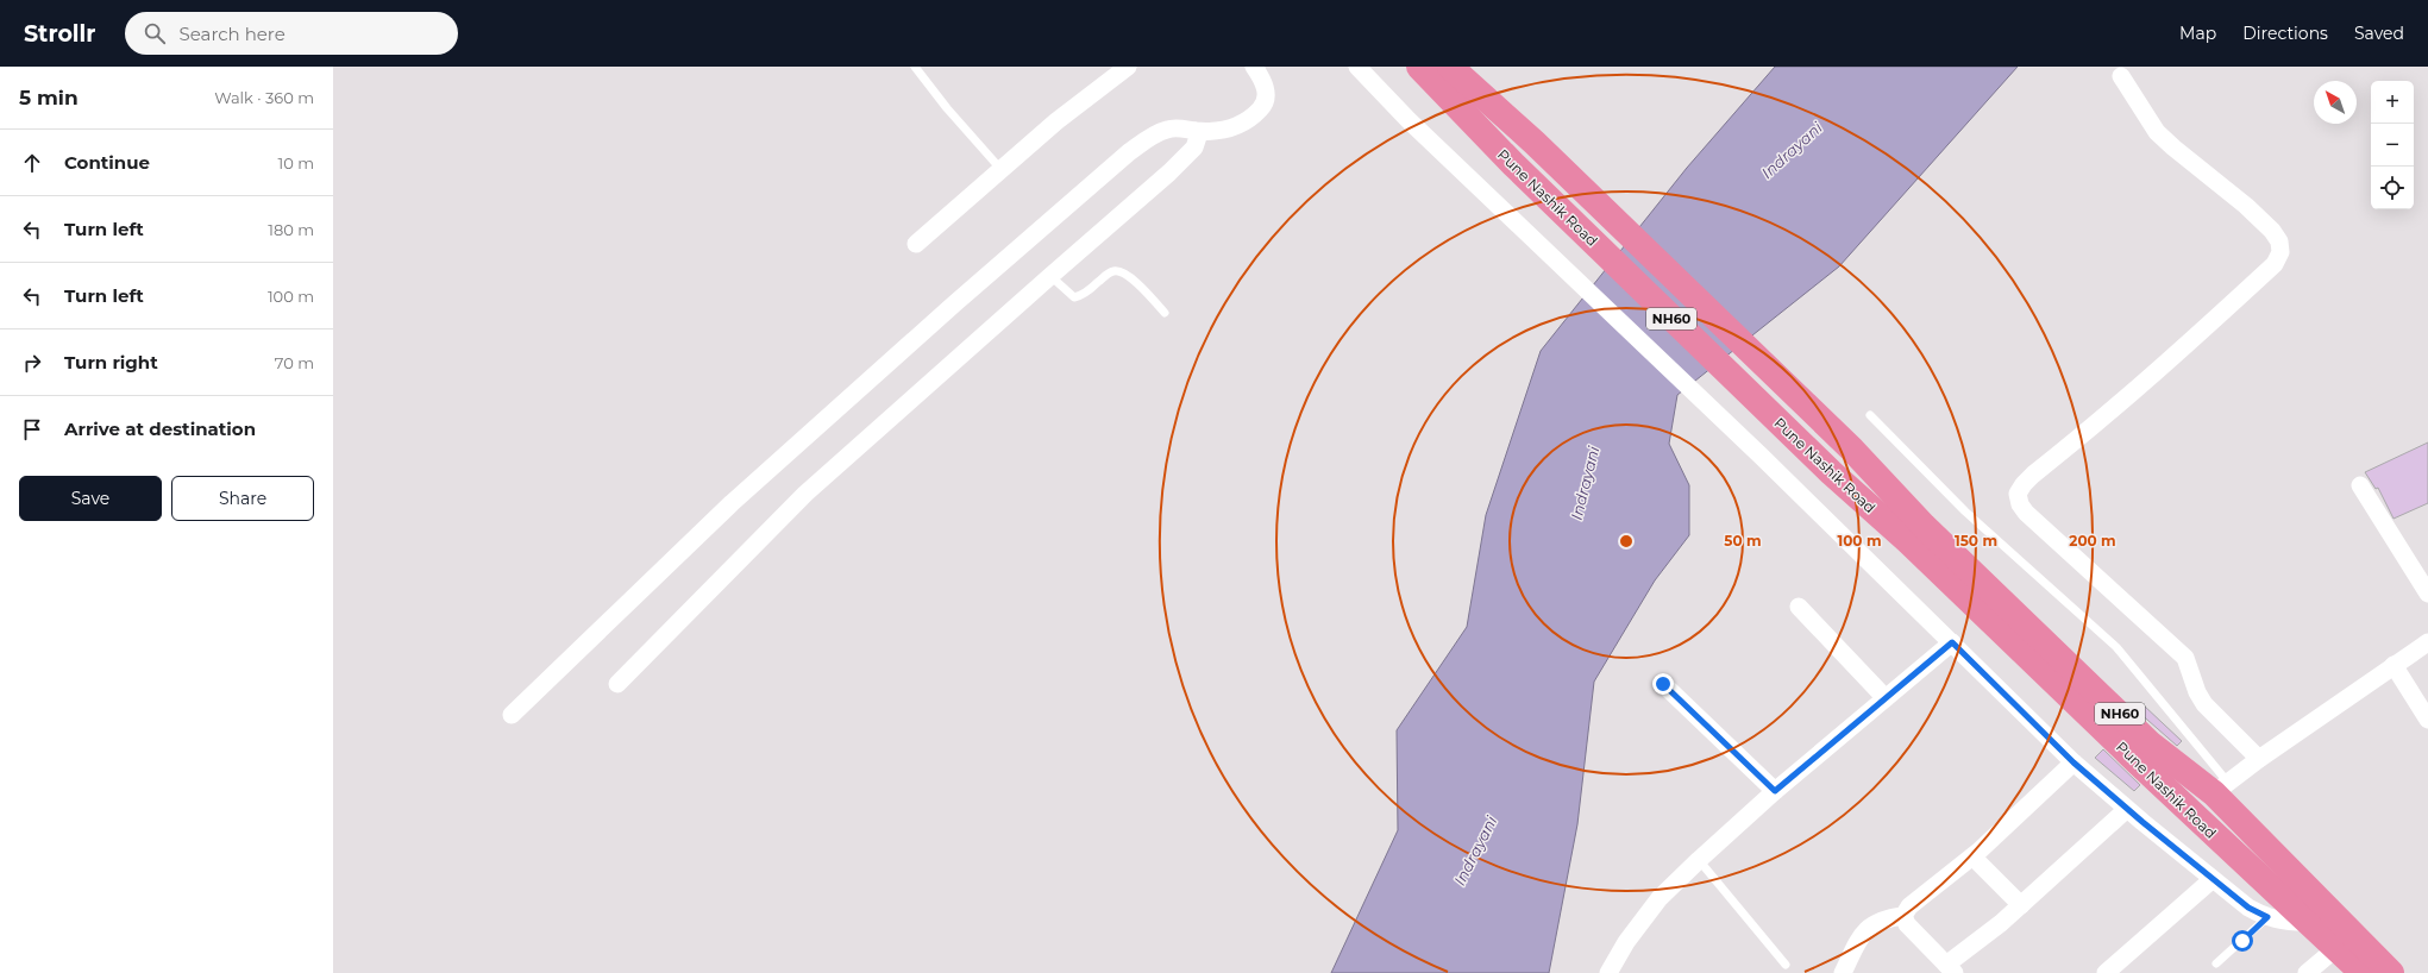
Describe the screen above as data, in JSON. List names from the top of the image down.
{
  "streets": {
    "highway": ["Pune Nashik Road", "NH60"]
  },
  "water": ["Indrayani"],
  "north": "top left",
  "page": {
    "header": "Strollr",
    "search": "Search here",
    "nav": ["Map", "Directions", "Saved"],
    "heading": ["5 min", "Walk · 360 m"],
    "map_buttons": ["+", "−"],
    "list": [
      ["Continue", "10 m"],
      ["Turn left", "180 m"],
      ["Turn left", "100 m"],
      ["Turn right", "70 m"],
      "Arrive at destination"
    ],
    "buttons": ["Save", "Share"]
  },
  "rings": [
    "50 m",
    "100 m",
    "150 m",
    "200 m"
  ]
}
